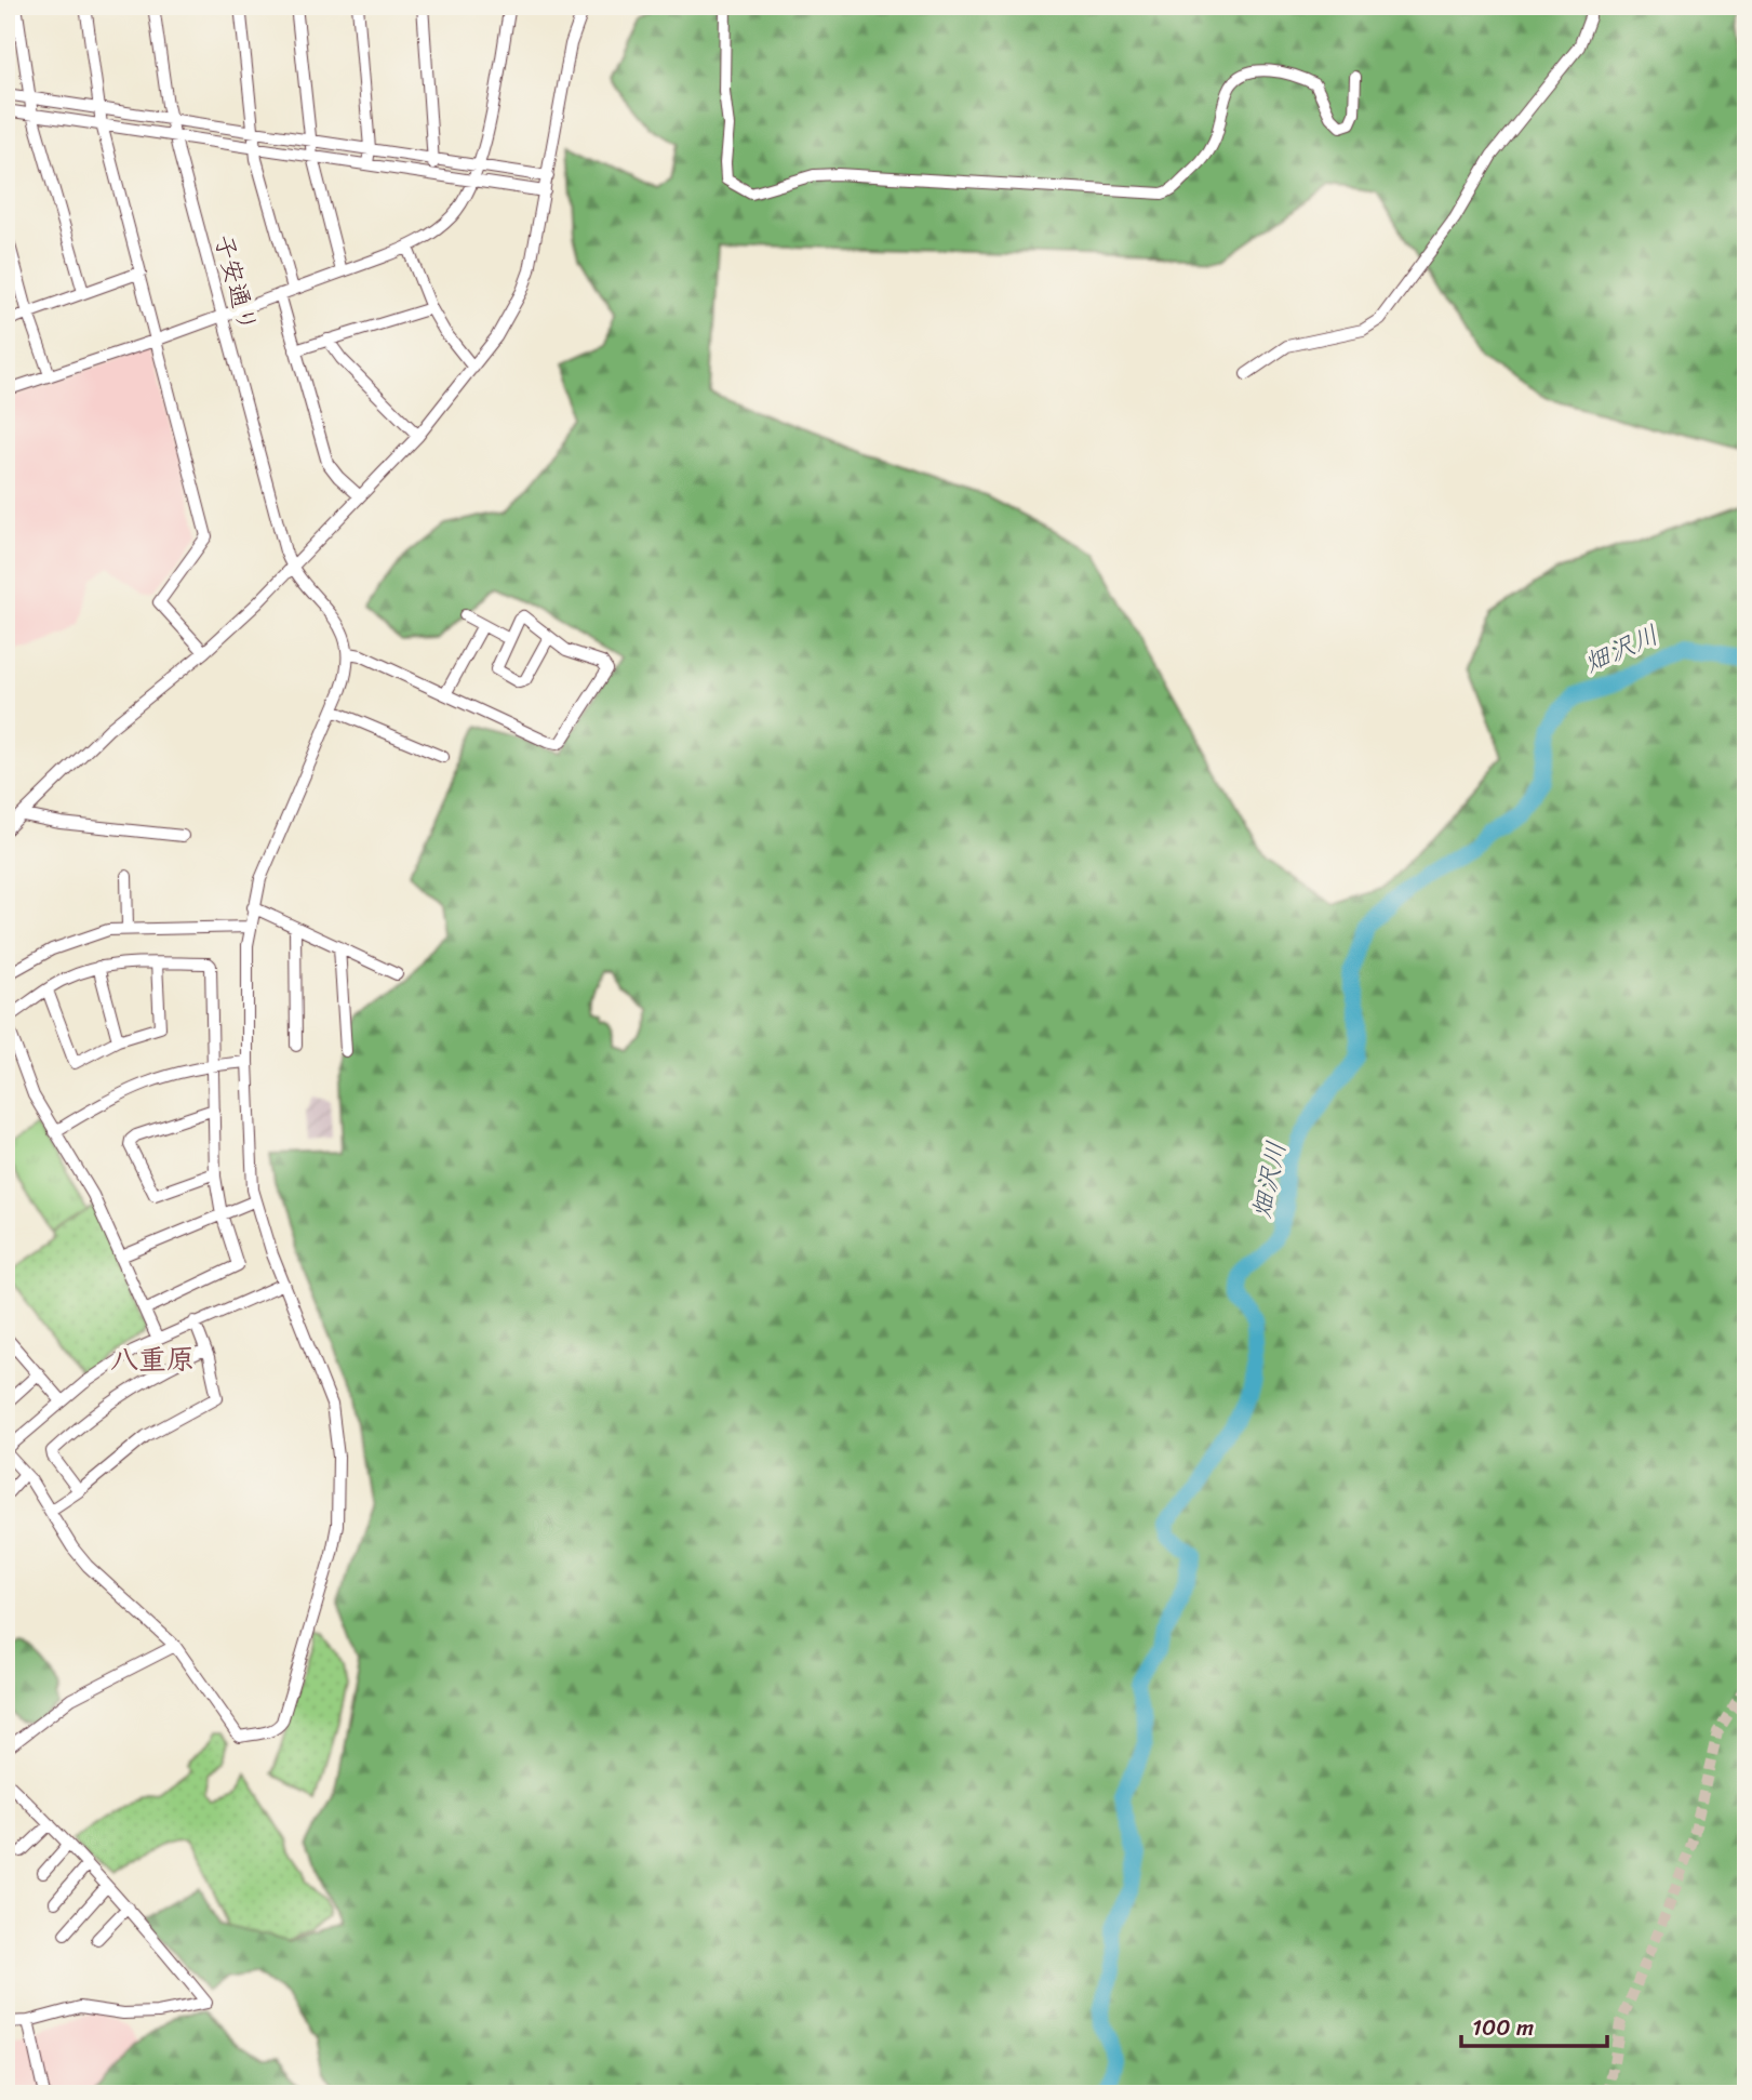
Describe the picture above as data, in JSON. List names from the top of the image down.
{
  "streets": {
    "street": ["子安通り"]
  },
  "districts": ["八重原"],
  "water": ["畑沢川"],
  "scale_bar": "100 m"
}
